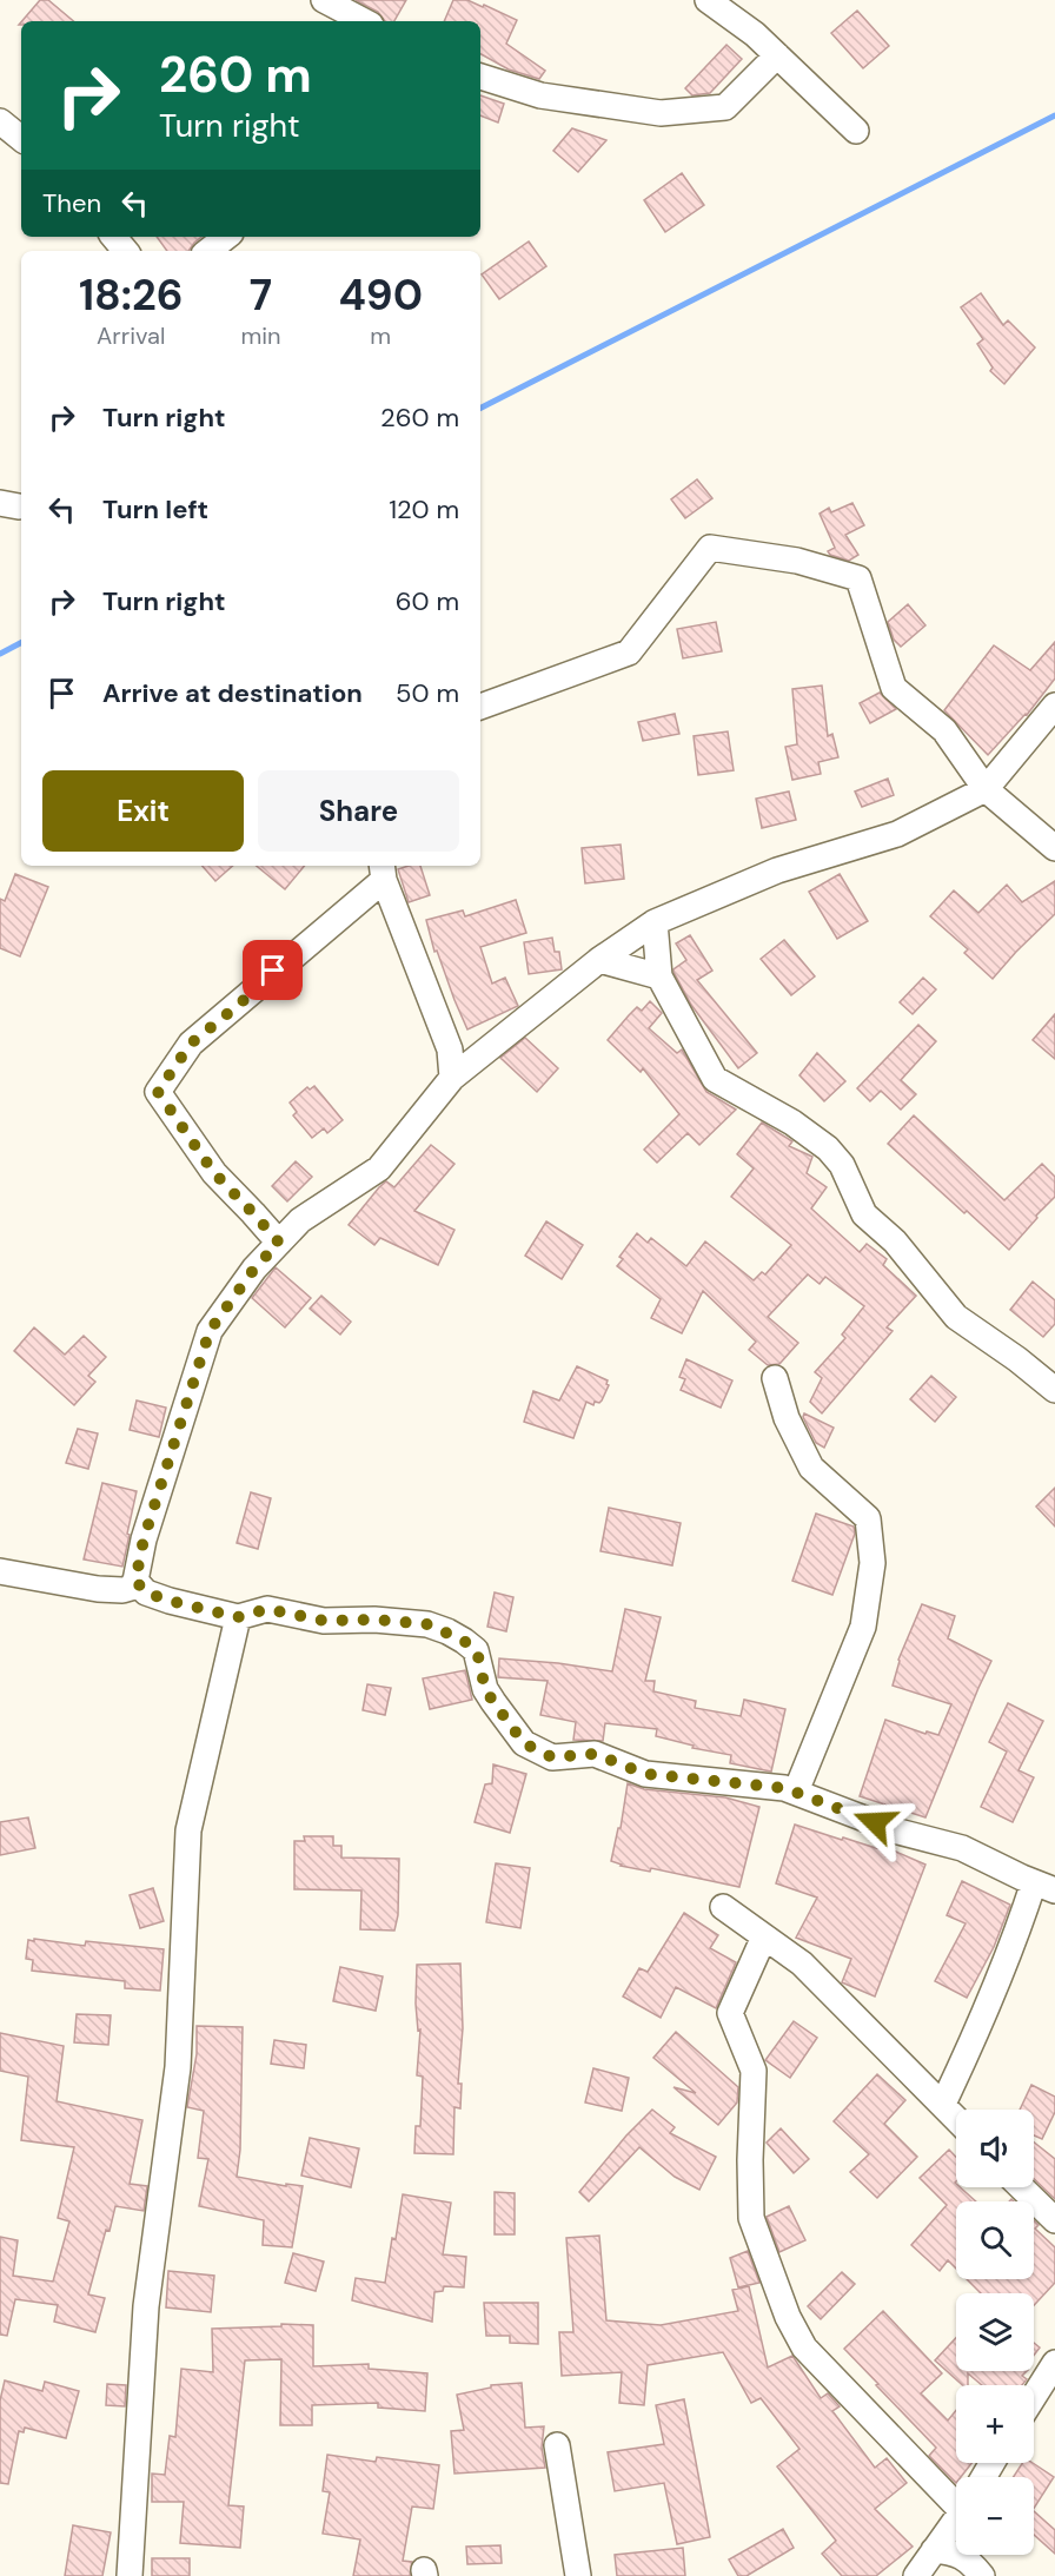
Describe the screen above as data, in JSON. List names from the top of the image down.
{
  "page": {
    "turn": ["260 m", "Turn right"],
    "then": "Then",
    "eta": [
      "18:26",
      "Arrival",
      "7",
      "min",
      "490",
      "m"
    ],
    "list": [
      {
        "name": "Turn right",
        "value": "260 m"
      },
      {
        "name": "Turn left",
        "value": "120 m"
      },
      {
        "name": "Turn right",
        "value": "60 m"
      },
      {
        "name": "Arrive at destination",
        "value": "50 m"
      }
    ],
    "buttons": ["Exit", "Share"],
    "map_buttons": ["+", "−"]
  }
}
